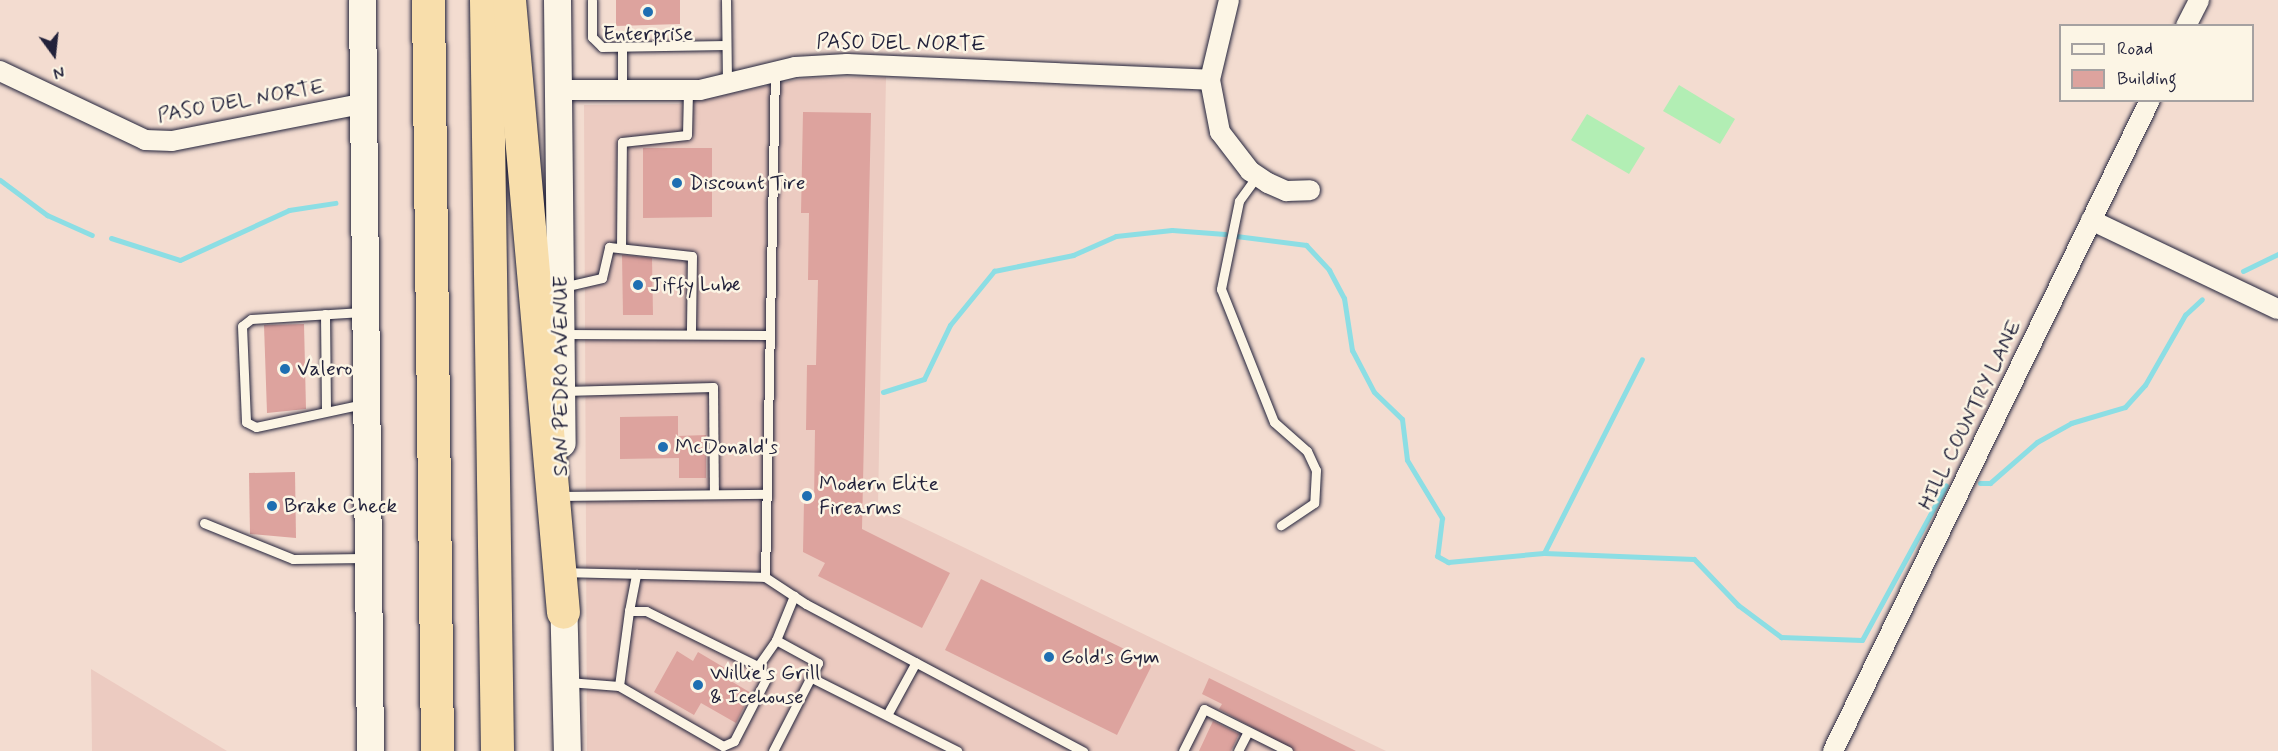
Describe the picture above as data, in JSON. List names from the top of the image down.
{
  "streets": {
    "main road": ["SAN PEDRO AVENUE"],
    "street": ["PASO DEL NORTE", "HILL COUNTRY LANE"]
  },
  "crossings": [
    ["PASO DEL NORTE", "SAN PEDRO AVENUE"]
  ],
  "places": [
    "Enterprise",
    "Discount Tire",
    "Jiffy Lube",
    "Valero",
    "McDonald's",
    "Modern Elite Firearms",
    "Brake Check",
    "Gold's Gym",
    "Willie's Grill & Icehouse"
  ],
  "legend": ["Road", "Building"],
  "north": "bottom"
}
